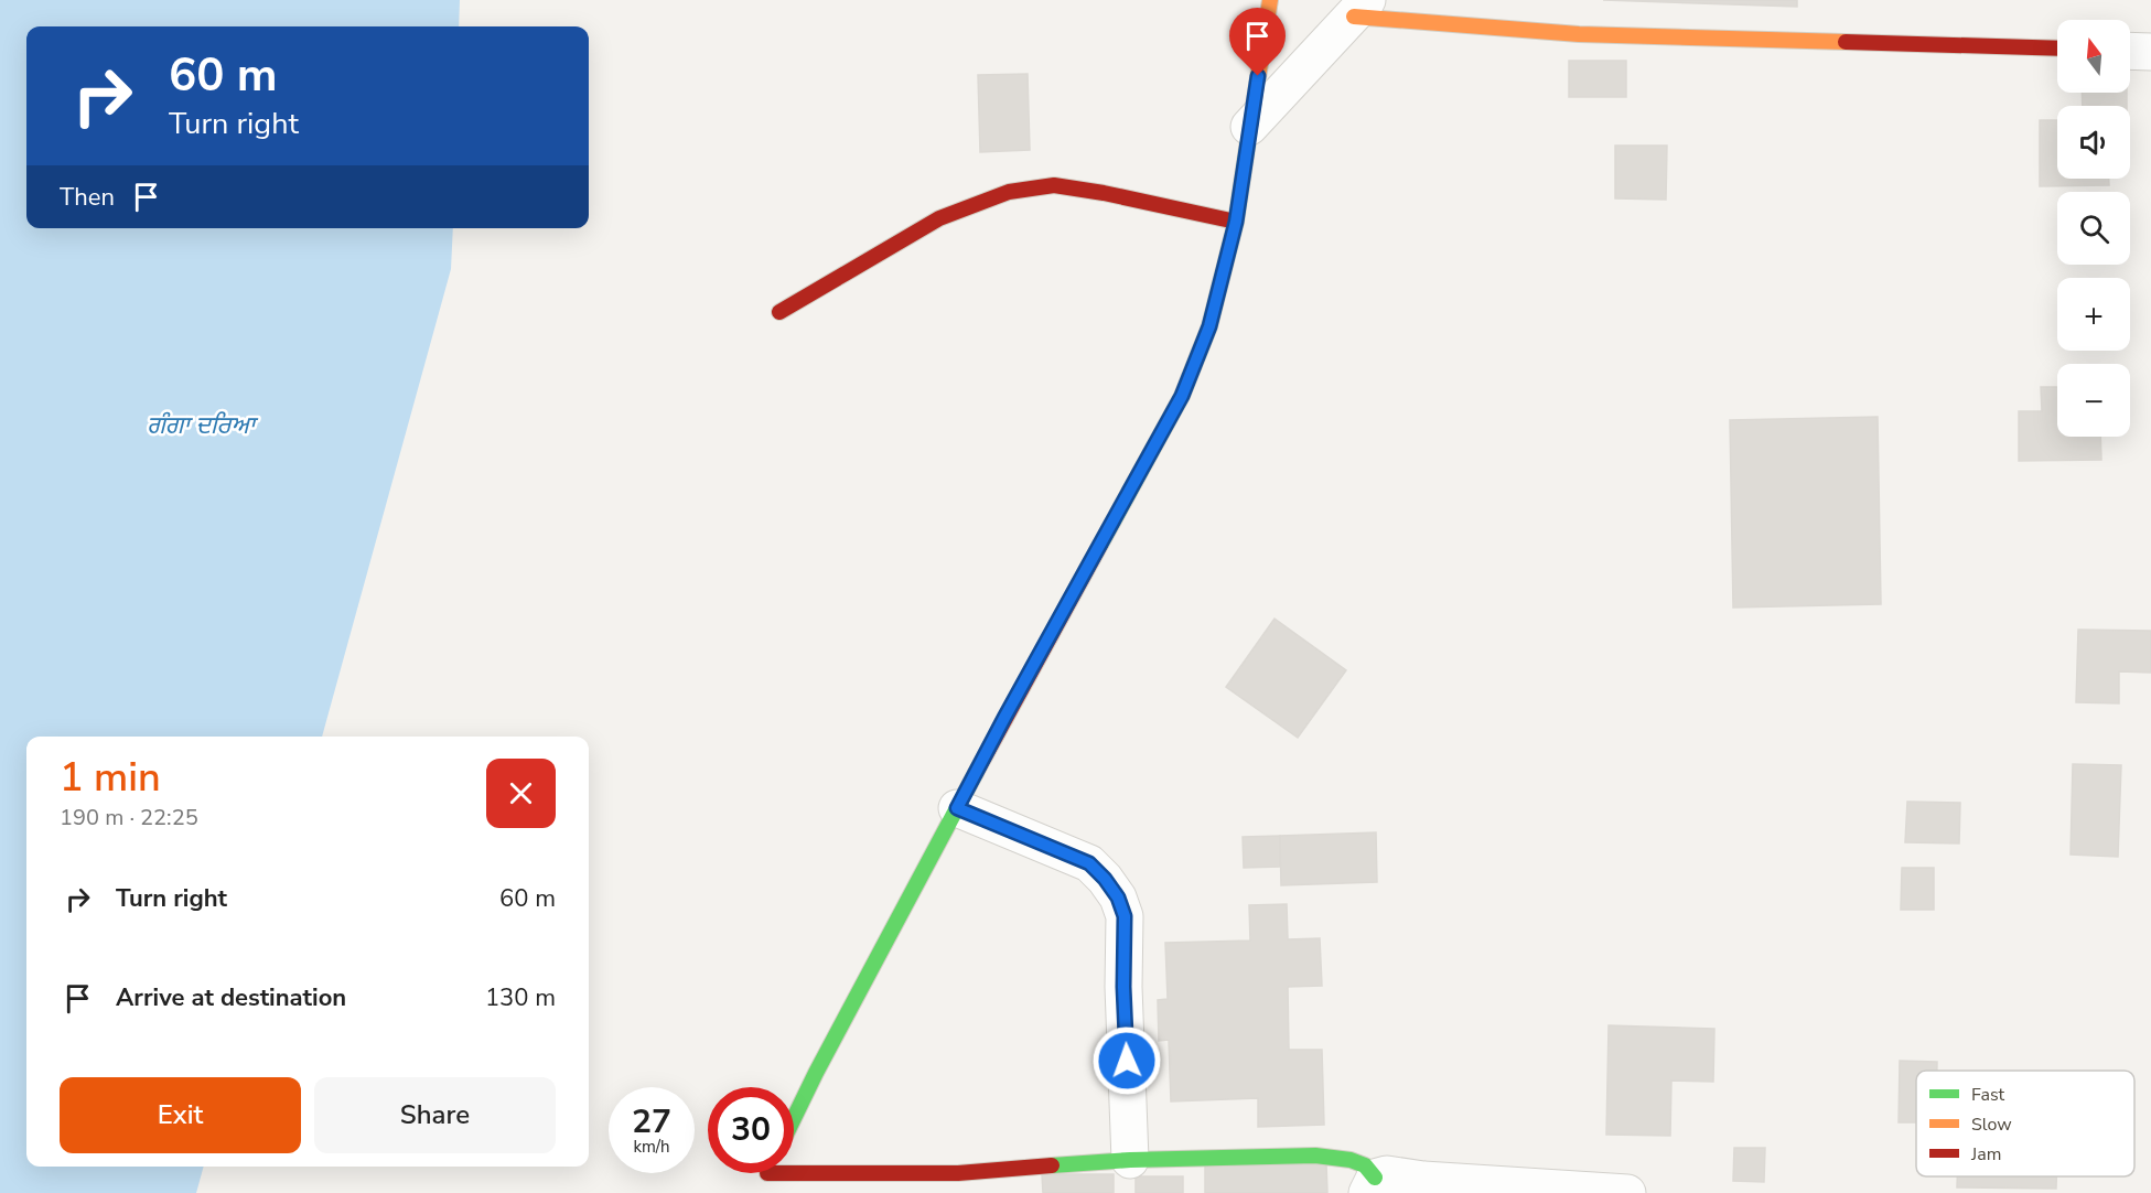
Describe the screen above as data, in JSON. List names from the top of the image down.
{
  "water": ["ਗੰਗਾ ਦਰਿਆ"],
  "legend": ["Fast", "Slow", "Jam"],
  "north": "top",
  "page": {
    "map_buttons": ["+", "−"],
    "turn": ["60 m", "Turn right"],
    "then": "Then",
    "heading": ["1 min", "190 m · 22:25"],
    "list": [
      {
        "name": "Turn right",
        "value": "60 m"
      },
      {
        "name": "Arrive at destination",
        "value": "130 m"
      }
    ],
    "buttons": ["Exit", "Share"],
    "speed": "27 km/h",
    "limit": "30"
  }
}
